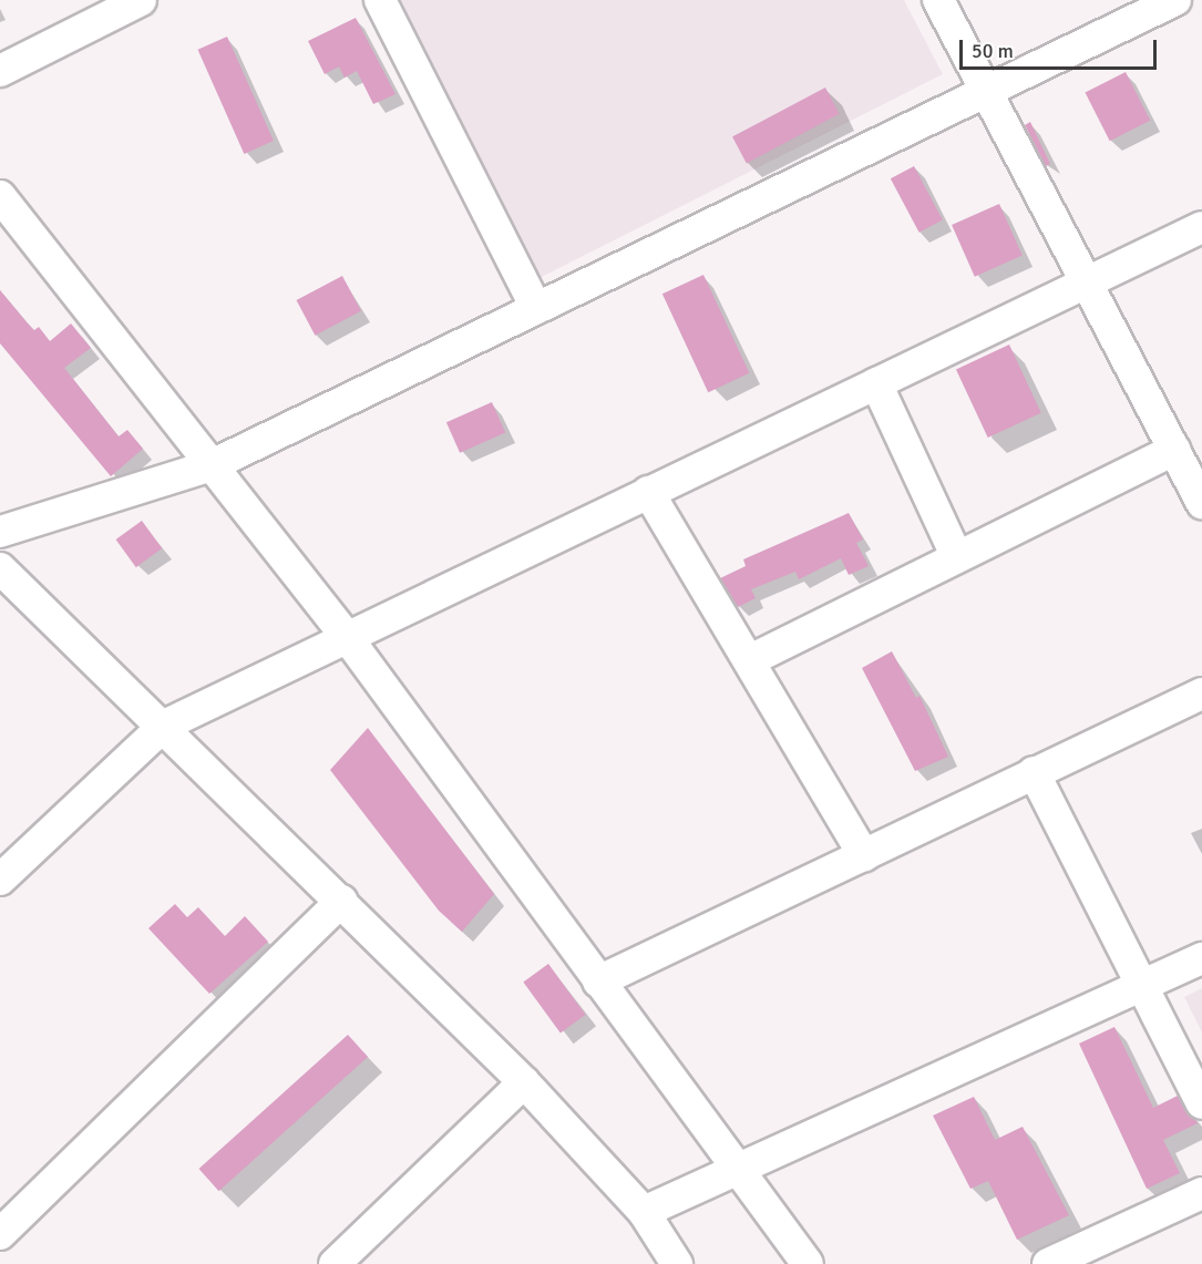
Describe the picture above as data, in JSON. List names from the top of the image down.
{
  "scale_bar": "50 m"
}
